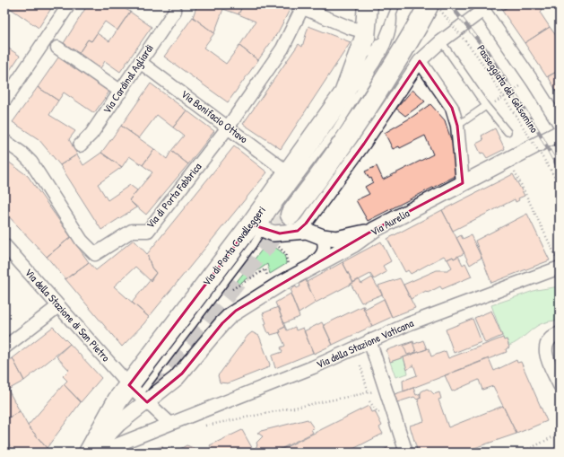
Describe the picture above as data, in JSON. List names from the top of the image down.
{
  "streets": {
    "main road": ["Via di Porta Cavalleggeri"],
    "street": [
      "Via Cardinal Agliardi",
      "Via Bonifacio Ottavo",
      "Via di Porta Fabbrica",
      "Via Aurelia",
      "Via della Stazione di San Pietro",
      "Via della Stazione Vaticana"
    ],
    "path": ["Passeggiata del Gelsomino"]
  },
  "crossings": [
    ["Via Cardinal Agliardi", "Via Bonifacio Ottavo"],
    ["Via Bonifacio Ottavo", "Via di Porta Fabbrica"],
    ["Via Bonifacio Ottavo", "Via di Porta Cavalleggeri"],
    ["Via Aurelia", "Via di Porta Cavalleggeri"],
    ["Via di Porta Cavalleggeri", "Via della Stazione di San Pietro"]
  ]
}
